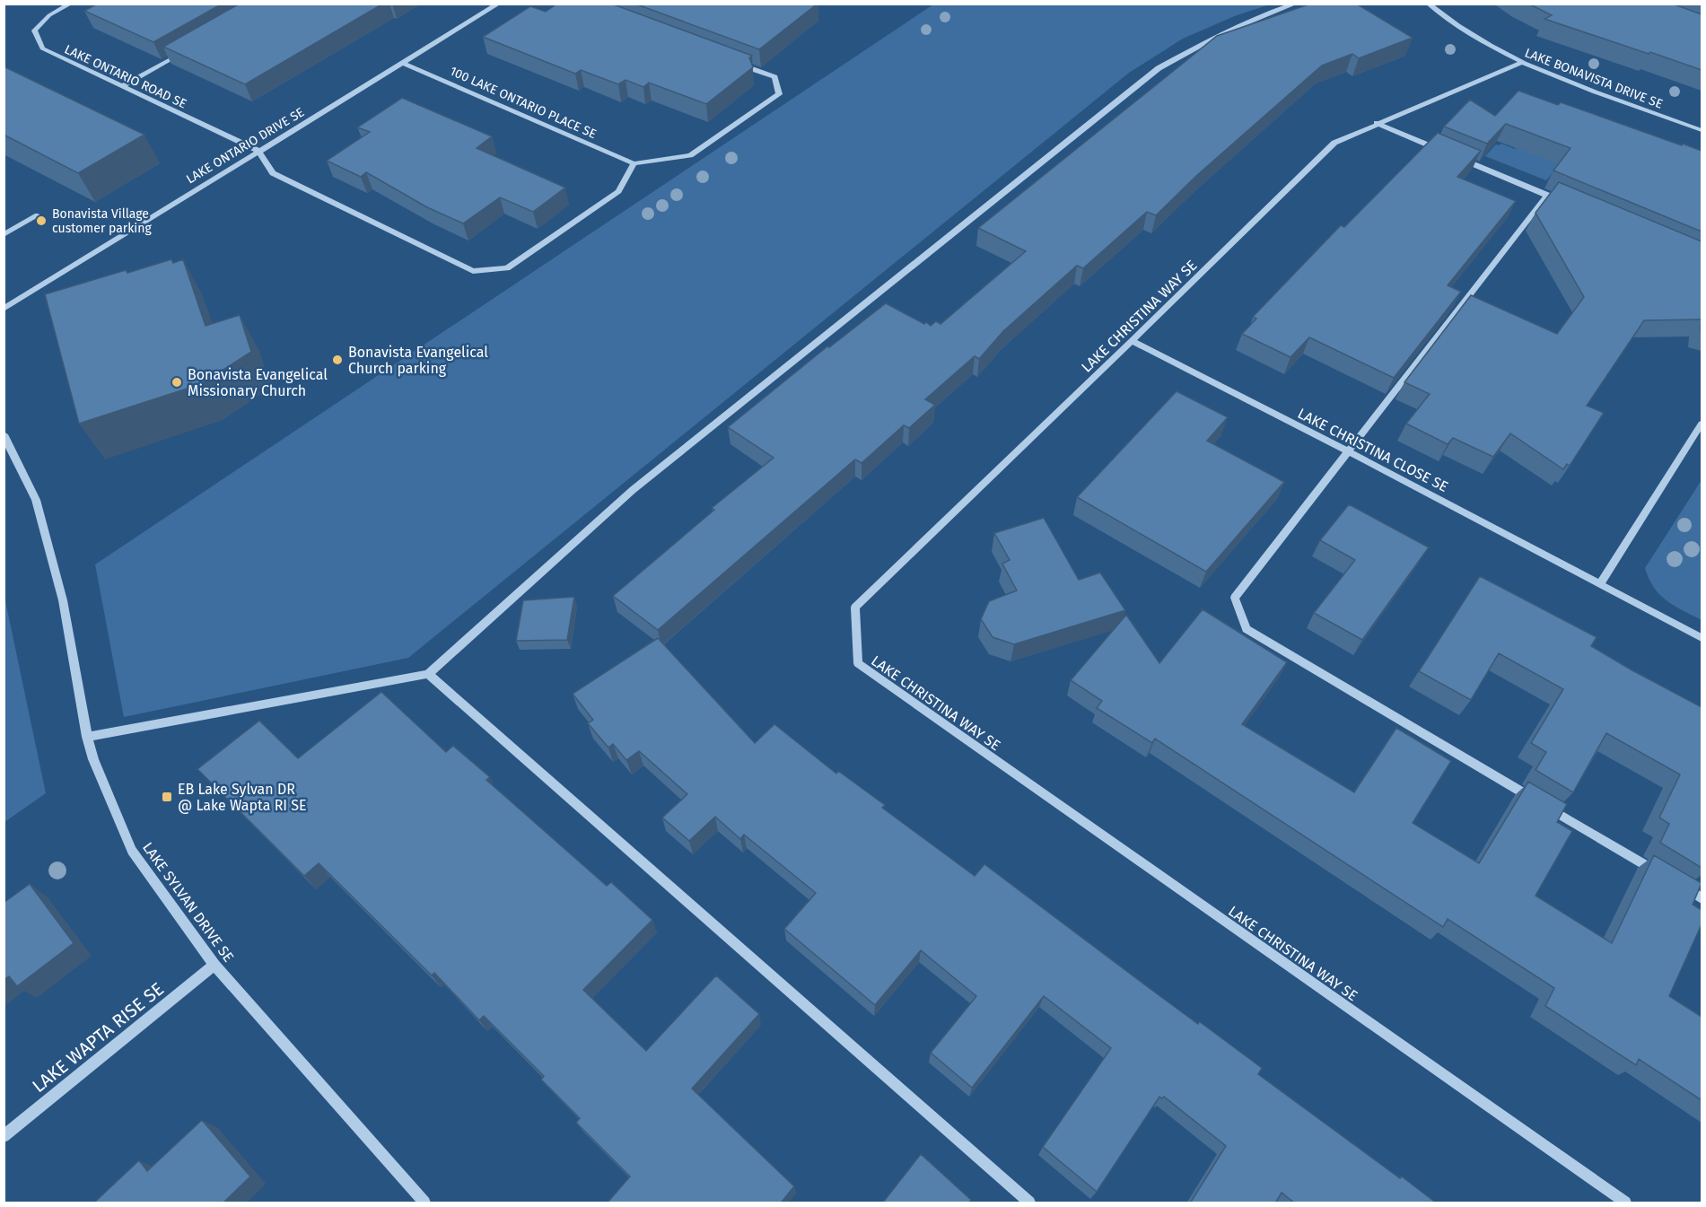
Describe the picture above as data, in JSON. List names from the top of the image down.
{
  "streets": {
    "street": [
      "LAKE ONTARIO ROAD SE",
      "LAKE BONAVISTA DRIVE SE",
      "100 LAKE ONTARIO PLACE SE",
      "LAKE ONTARIO DRIVE SE",
      "LAKE CHRISTINA WAY SE",
      "LAKE CHRISTINA CLOSE SE",
      "LAKE SYLVAN DRIVE SE",
      "LAKE WAPTA RISE SE"
    ]
  },
  "crossings": [
    ["LAKE ONTARIO ROAD SE", "LAKE ONTARIO DRIVE SE"],
    ["LAKE BONAVISTA DRIVE SE", "LAKE CHRISTINA WAY SE"],
    ["100 LAKE ONTARIO PLACE SE", "LAKE ONTARIO DRIVE SE"],
    ["LAKE CHRISTINA WAY SE", "LAKE CHRISTINA CLOSE SE"],
    ["LAKE SYLVAN DRIVE SE", "LAKE WAPTA RISE SE"]
  ],
  "places": {
    "other": ["Bonavista Village customer parking", "Bonavista Evangelical Church parking", "Bonavista Evangelical Missionary Church"],
    "transit": ["EB Lake Sylvan DR @ Lake Wapta RI SE"]
  }
}
